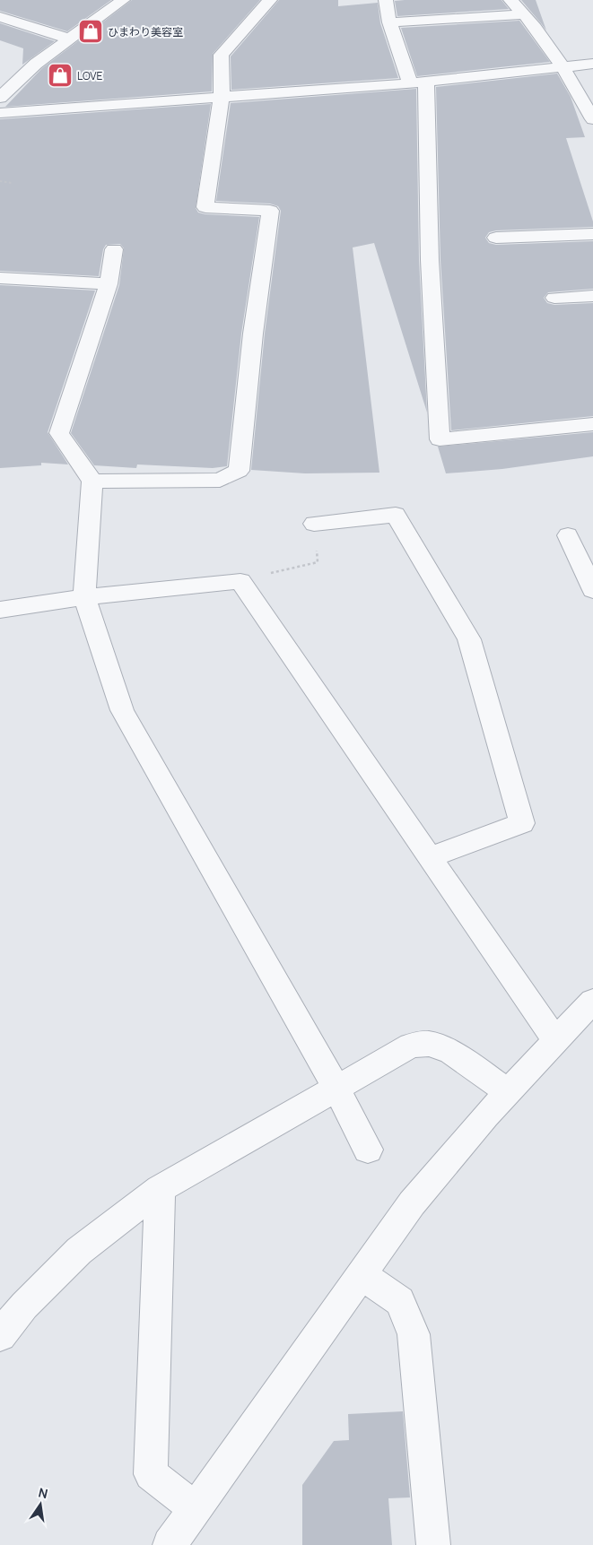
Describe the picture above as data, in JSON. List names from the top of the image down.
{
  "places": {
    "shop": ["ひまわり美容室", "LOVE"]
  },
  "north": "top"
}
